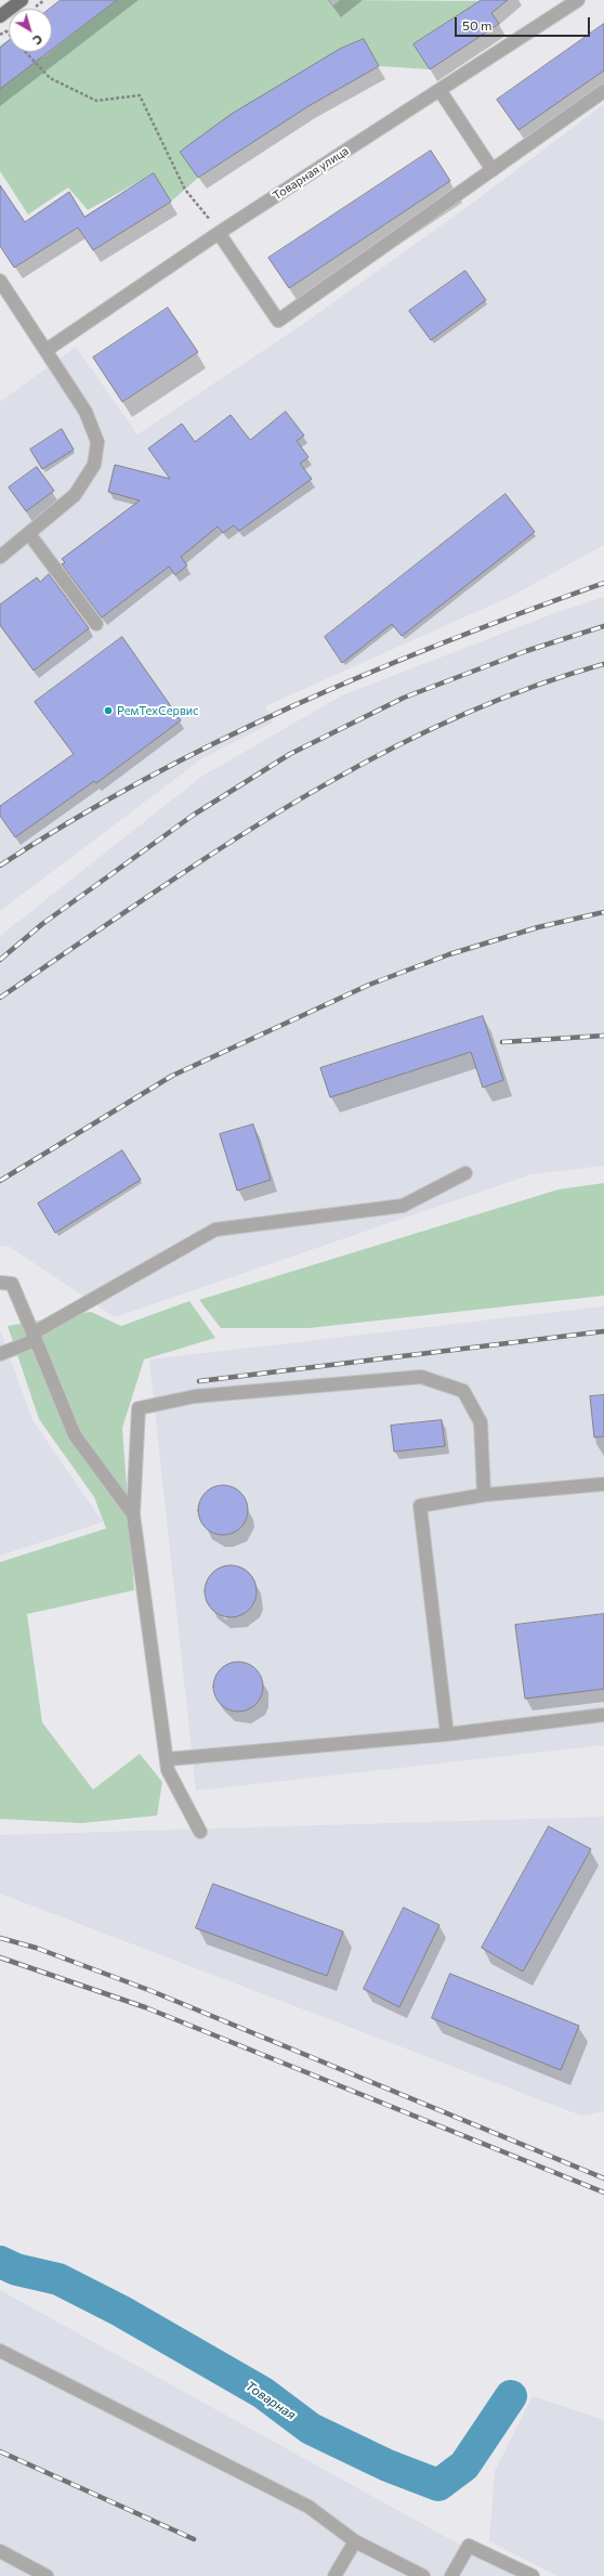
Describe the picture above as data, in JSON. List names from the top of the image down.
{
  "streets": {
    "street": ["Товарная улица"]
  },
  "water": ["Товарная"],
  "places": ["РемТехСервис"],
  "scale_bar": "50 m",
  "north": "bottom right"
}
